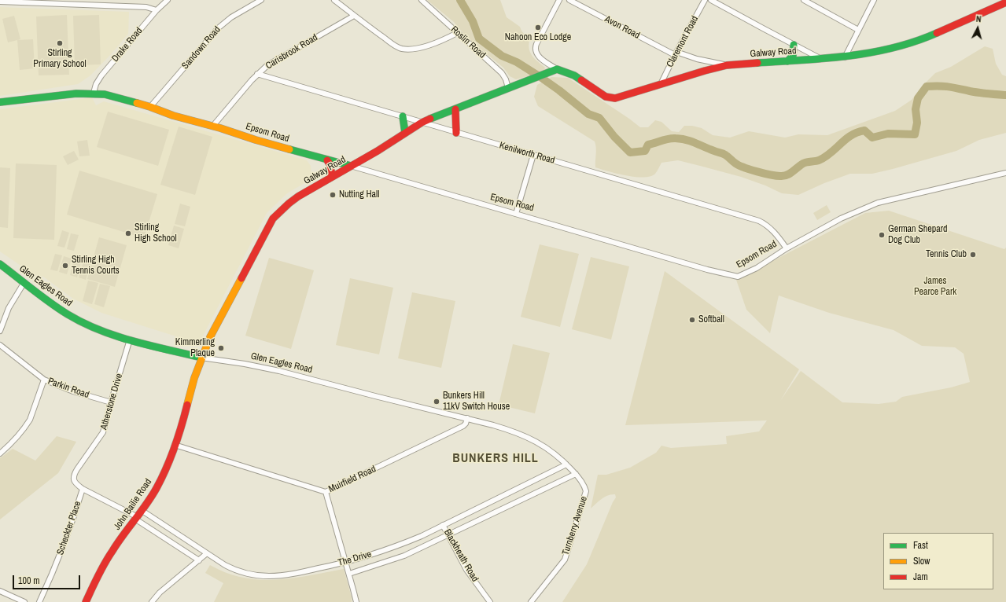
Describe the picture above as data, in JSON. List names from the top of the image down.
{
  "streets": {
    "street": [
      "Avon Road",
      "Claremont Road",
      "Roslin Road",
      "Drake Road",
      "Sandown Road",
      "Carisbrook Road",
      "Galway Road",
      "Epsom Road",
      "Kenilworth Road",
      "Glen Eagles Road",
      "Parkin Road",
      "Atherstone Drive",
      "Muirfield Road",
      "John Bailie Road",
      "Turnberry Avenue",
      "Scheckter Place",
      "Blackheath Road",
      "The Drive"
    ]
  },
  "crossings": [
    ["Avon Road", "Claremont Road"],
    ["Avon Road", "Galway Road"],
    ["Claremont Road", "Galway Road"],
    ["Roslin Road", "Galway Road"],
    ["Drake Road", "Epsom Road"],
    ["Sandown Road", "Epsom Road"],
    ["Carisbrook Road", "Epsom Road"],
    ["Carisbrook Road", "Kenilworth Road"],
    ["Galway Road", "Epsom Road"],
    ["Galway Road", "Kenilworth Road"],
    ["Galway Road", "Glen Eagles Road"],
    ["Galway Road", "John Bailie Road"],
    ["Epsom Road", "Kenilworth Road"],
    ["Glen Eagles Road", "Atherstone Drive"],
    ["Glen Eagles Road", "Muirfield Road"],
    ["Glen Eagles Road", "John Bailie Road"],
    ["Glen Eagles Road", "Turnberry Avenue"],
    ["Glen Eagles Road", "The Drive"],
    ["Parkin Road", "Atherstone Drive"],
    ["Atherstone Drive", "Scheckter Place"],
    ["Muirfield Road", "John Bailie Road"],
    ["John Bailie Road", "The Drive"],
    ["Turnberry Avenue", "The Drive"],
    ["Blackheath Road", "The Drive"]
  ],
  "districts": ["BUNKERS HILL"],
  "parks": ["James Pearce Park"],
  "places": [
    "Nahoon Eco Lodge",
    "Stirling Primary School",
    "Nutting Hall",
    "Stirling High School",
    "German Shepard Dog Club",
    "Tennis Club",
    "Stirling High Tennis Courts",
    "Softball",
    "Kimmerling Plaque",
    "Bunkers Hill 11kV Switch House"
  ],
  "legend": ["Fast", "Slow", "Jam"],
  "scale_bar": "100 m",
  "north": "top"
}
